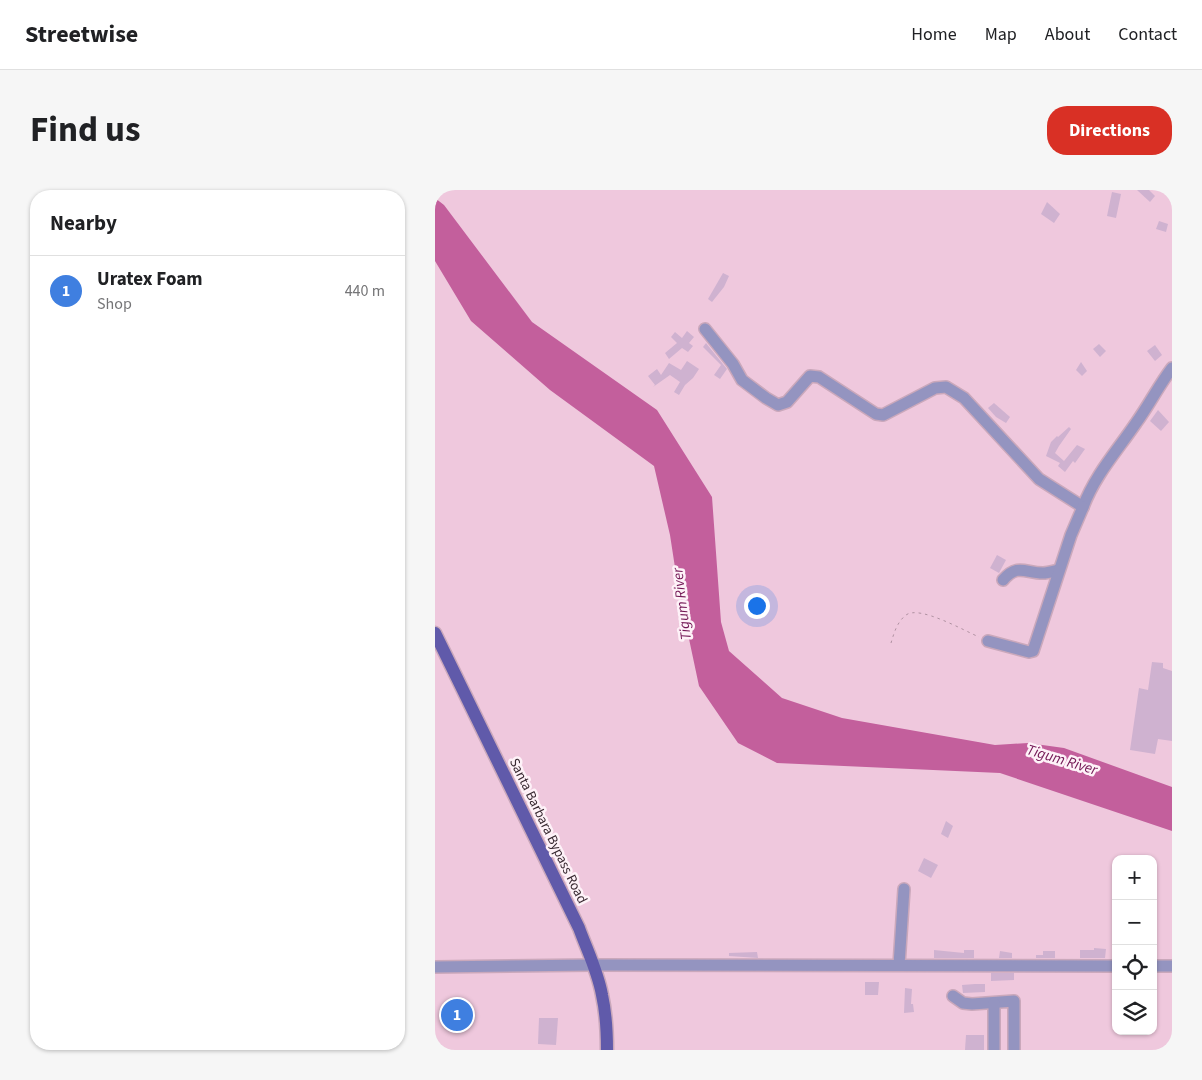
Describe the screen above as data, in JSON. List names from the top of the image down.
{
  "streets": {
    "main road": ["Santa Barbara Bypass Road"]
  },
  "water": ["Tigum River"],
  "page": {
    "header": "Streetwise",
    "nav": [
      "Home",
      "Map",
      "About",
      "Contact"
    ],
    "title": "Find us",
    "buttons": "Directions",
    "heading": "Nearby",
    "list": [
      {
        "mark": "1",
        "name": "Uratex Foam",
        "note": "Shop",
        "value": "440 m"
      }
    ],
    "map_buttons": ["+", "−"],
    "pins": "1"
  }
}
